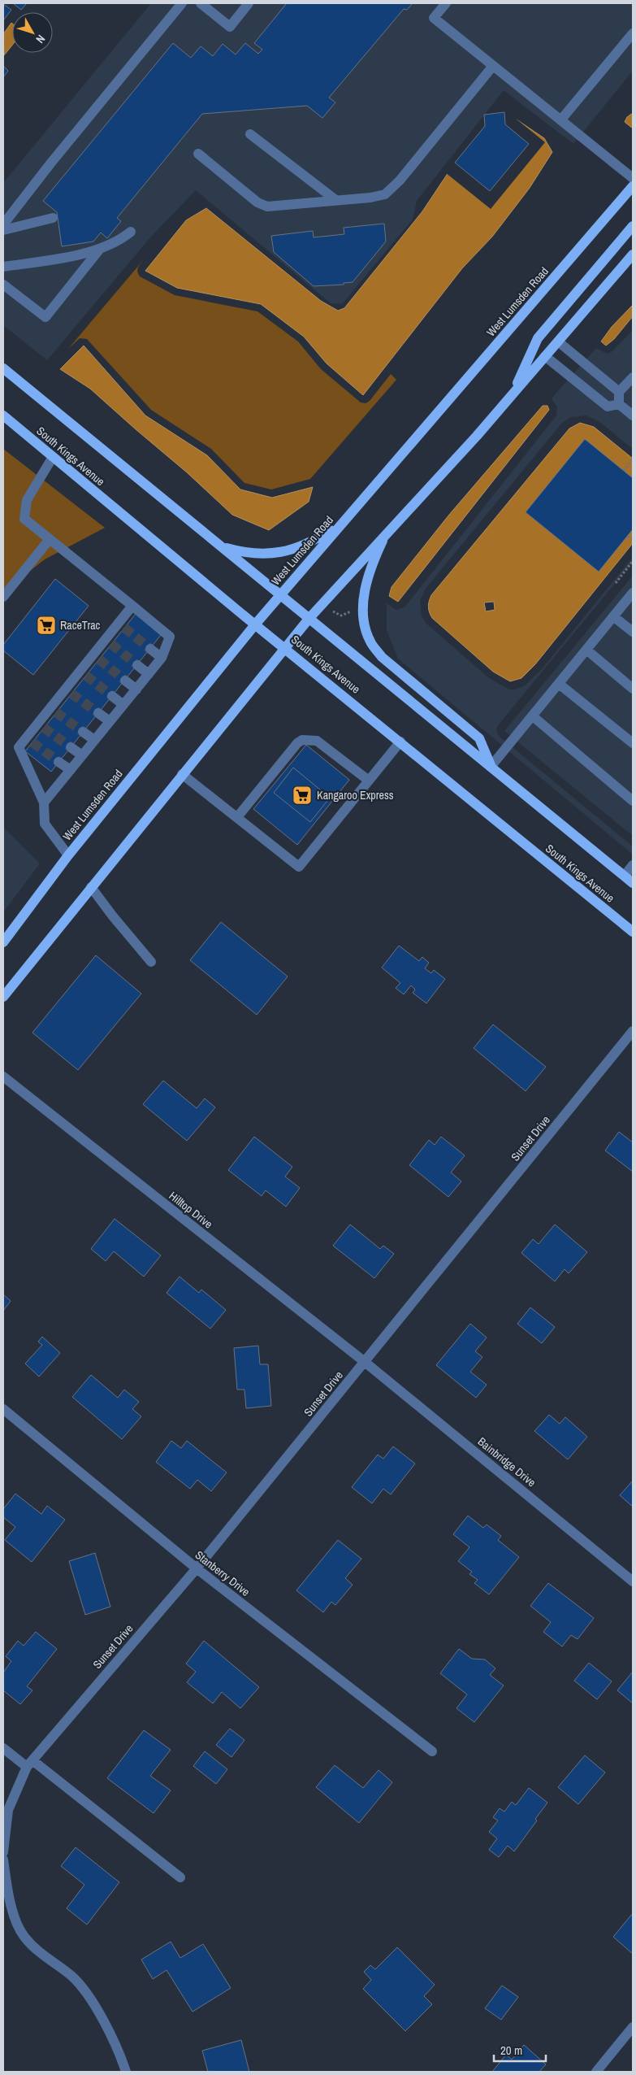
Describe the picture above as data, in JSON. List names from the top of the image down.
{
  "streets": {
    "main road": ["West Lumsden Road", "South Kings Avenue"],
    "street": [
      "Sunset Drive",
      "Hilltop Drive",
      "Bainbridge Drive",
      "Stanberry Drive"
    ]
  },
  "crossings": [
    ["West Lumsden Road", "South Kings Avenue"],
    ["Sunset Drive", "Hilltop Drive"],
    ["Sunset Drive", "Bainbridge Drive"],
    ["Sunset Drive", "Stanberry Drive"],
    ["Hilltop Drive", "Bainbridge Drive"]
  ],
  "places": {
    "supermarket": ["RaceTrac", "Kangaroo Express"]
  },
  "scale_bar": "20 m",
  "north": "bottom right"
}
